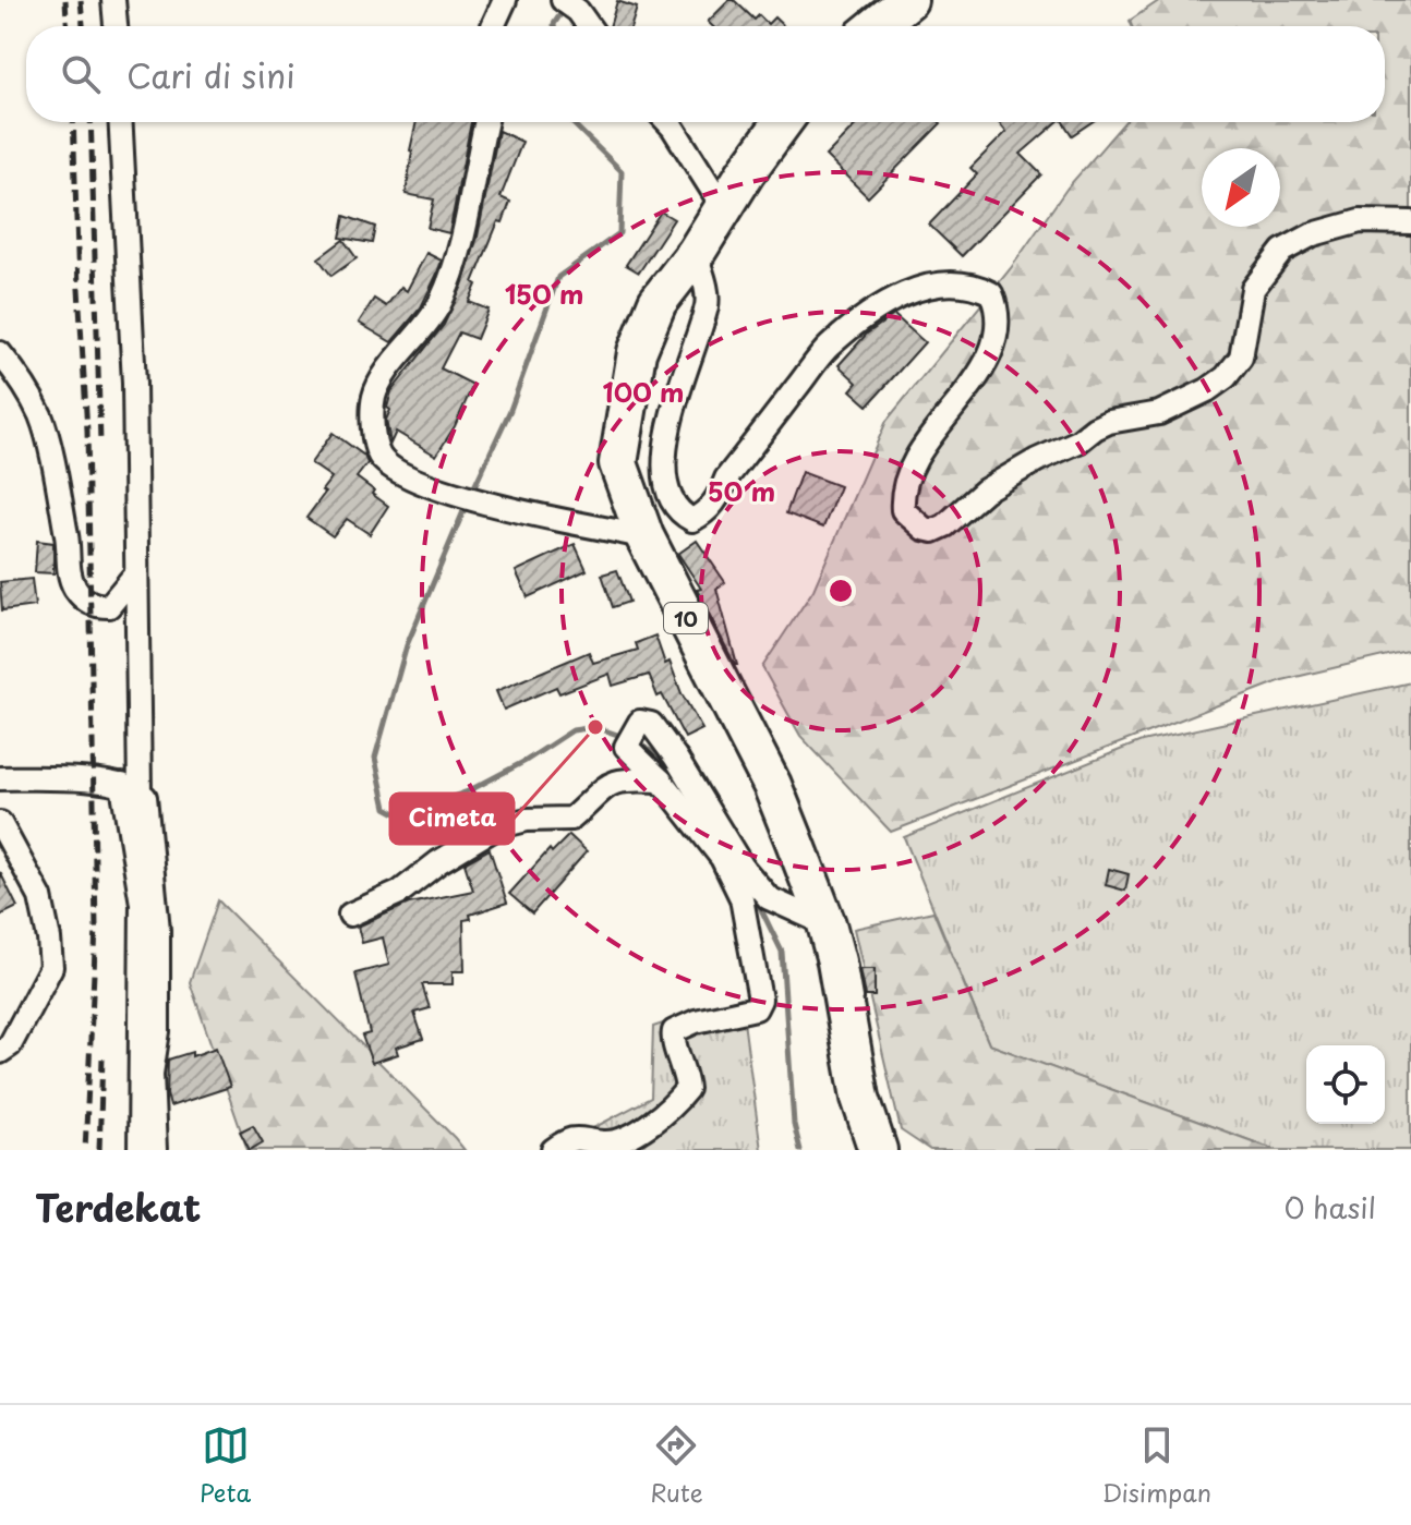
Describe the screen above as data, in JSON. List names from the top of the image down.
{
  "streets": {
    "highway": ["10"]
  },
  "places": ["Cimeta"],
  "north": "bottom left",
  "page": {
    "search": "Cari di sini",
    "heading": ["Terdekat", "0 hasil"],
    "nav": ["Peta", "Rute", "Disimpan"]
  },
  "rings": ["150 m", "100 m", "50 m"]
}
